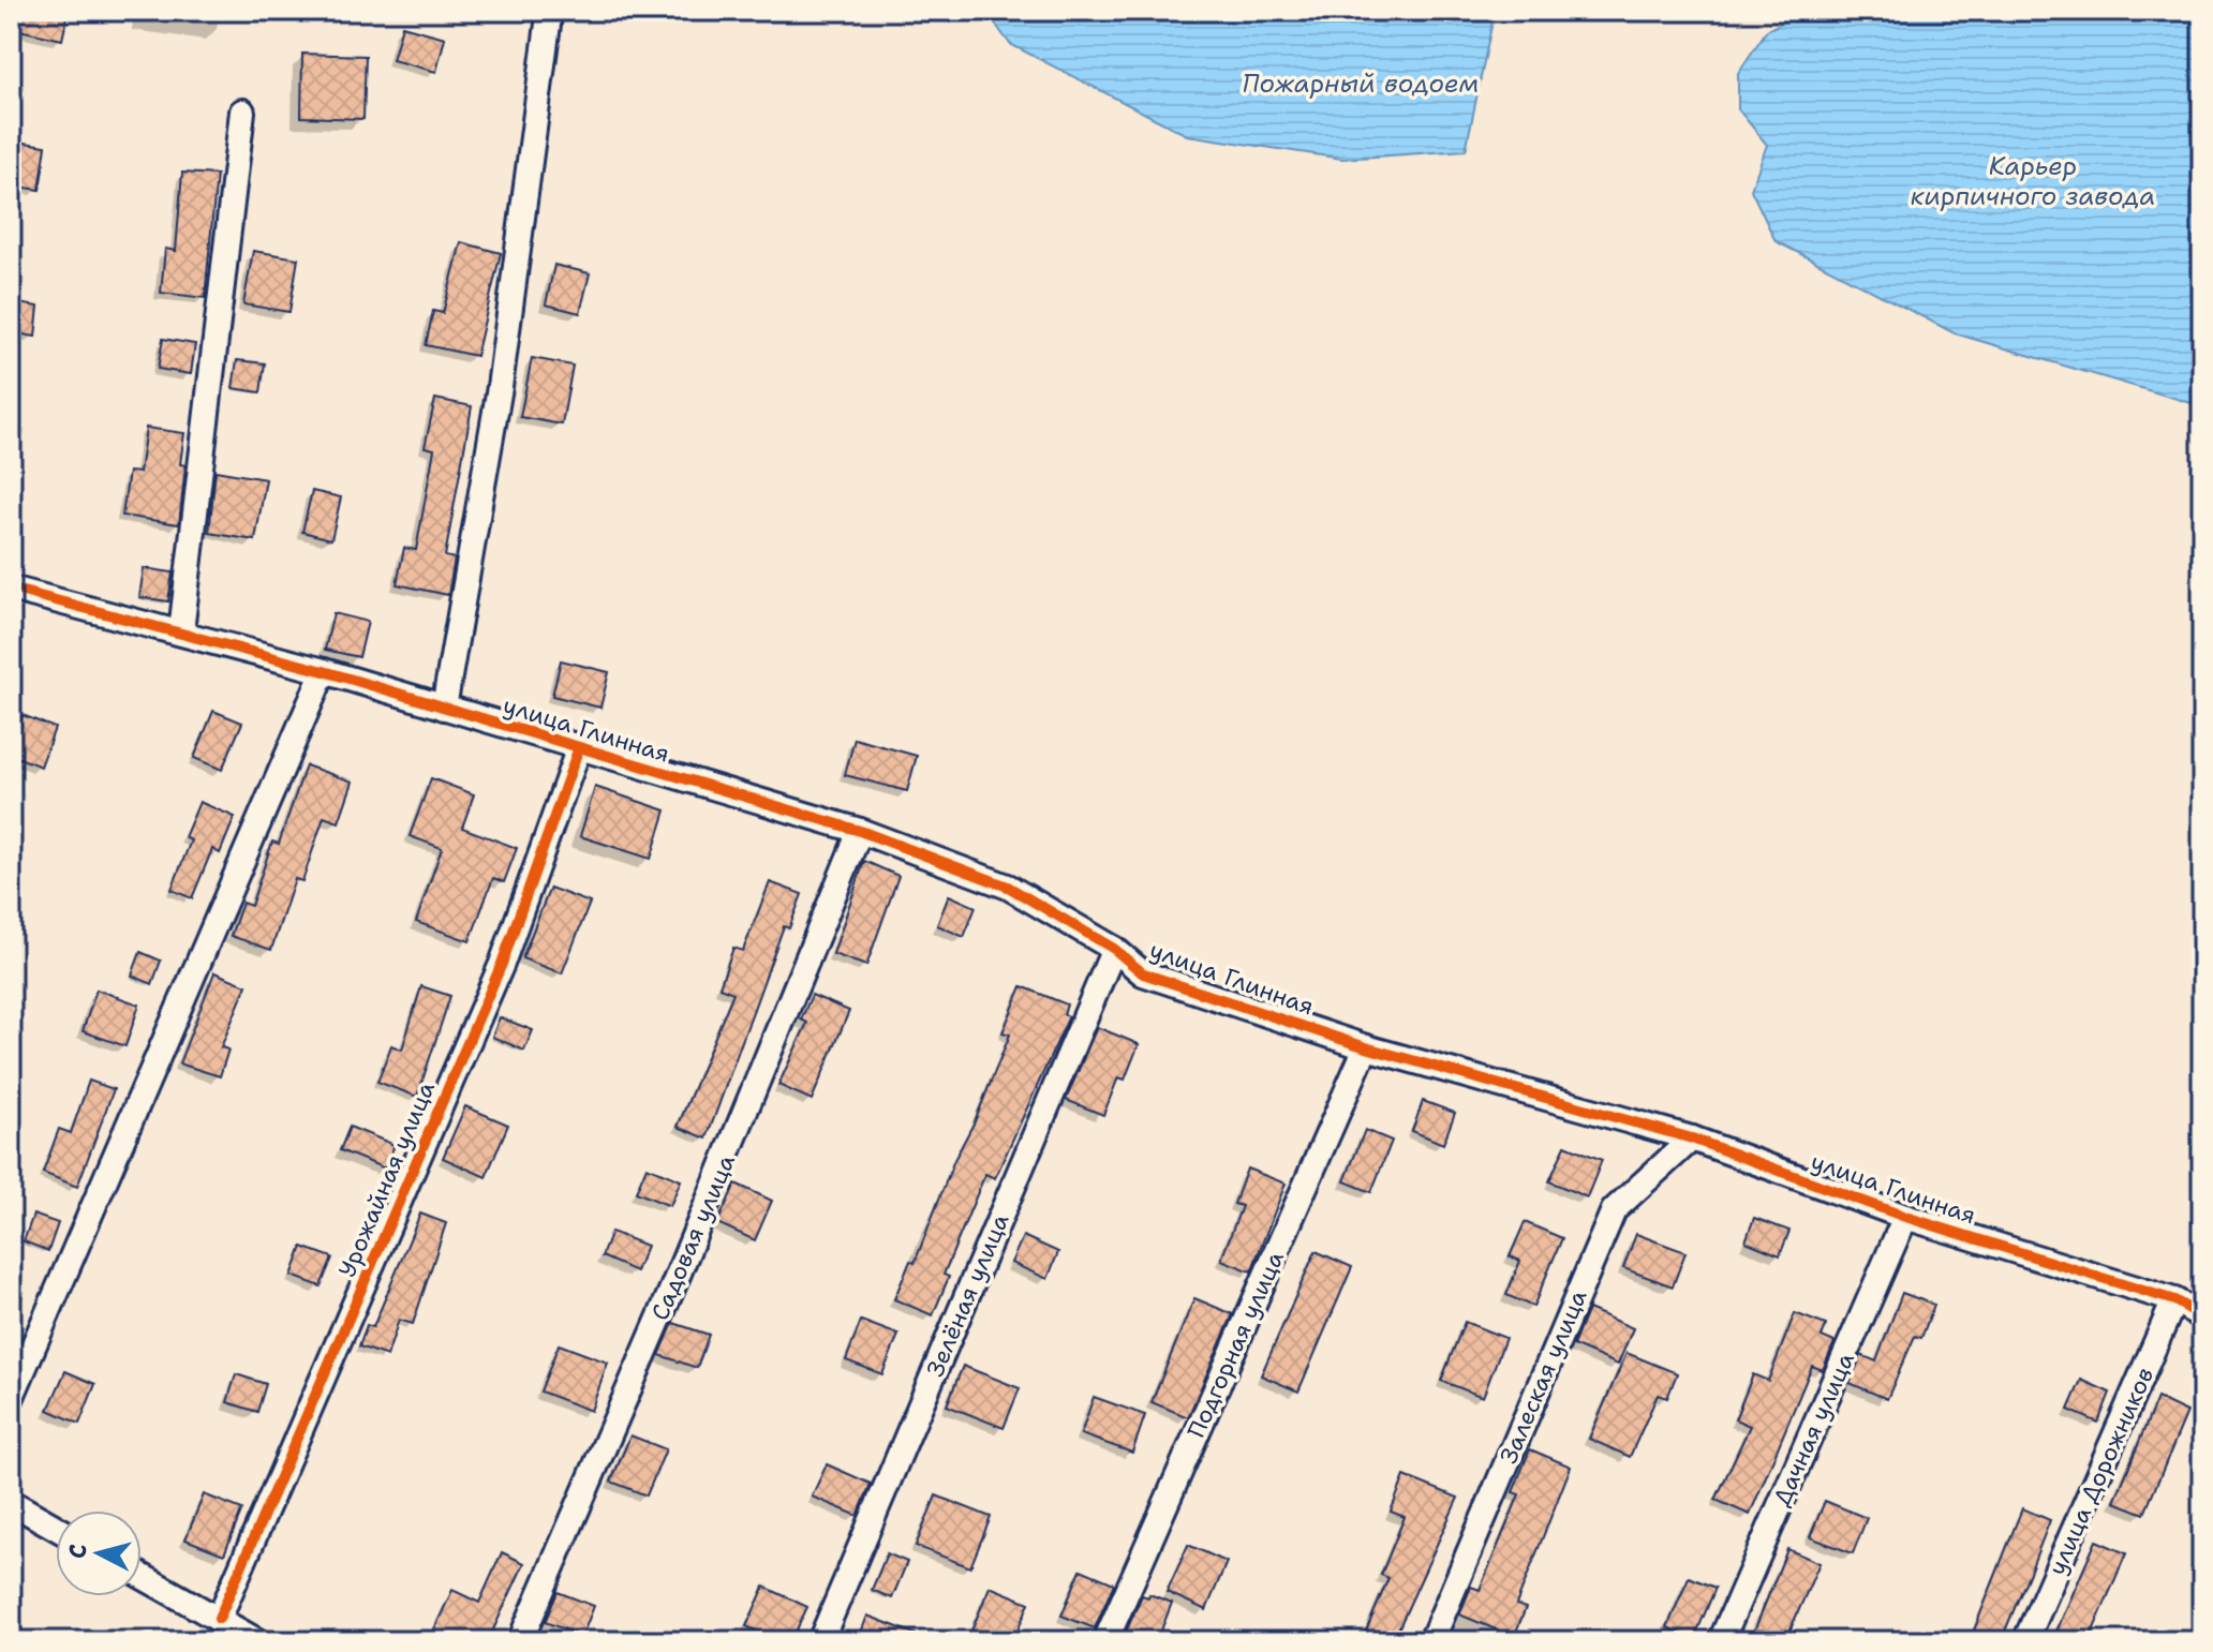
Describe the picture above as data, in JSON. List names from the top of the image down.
{
  "streets": {
    "street": [
      "улица Глинная",
      "Урожайная улица",
      "Садовая улица",
      "Зелёная улица",
      "Подгорная улица",
      "Залеская улица",
      "Дачная улица",
      "улица Дорожников"
    ]
  },
  "crossings": [
    ["улица Глинная", "Урожайная улица"],
    ["улица Глинная", "Садовая улица"],
    ["улица Глинная", "Зелёная улица"],
    ["улица Глинная", "Подгорная улица"],
    ["улица Глинная", "Залеская улица"],
    ["улица Глинная", "Дачная улица"],
    ["улица Глинная", "улица Дорожников"]
  ],
  "water": ["Пожарный водоем", "Карьер кирпичного завода"],
  "north": "left"
}
